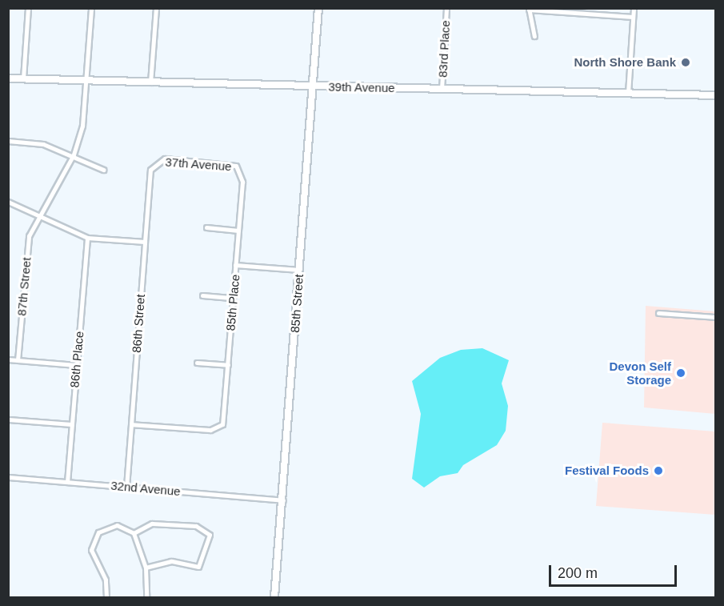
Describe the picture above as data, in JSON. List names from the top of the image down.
{
  "streets": {
    "main road": ["39th Avenue", "85th Street"],
    "street": [
      "83rd Place",
      "37th Avenue",
      "87th Street",
      "85th Place",
      "86th Street",
      "86th Place",
      "32nd Avenue"
    ]
  },
  "crossings": [
    ["83rd Place", "39th Avenue"],
    ["39th Avenue", "87th Street"],
    ["39th Avenue", "85th Street"],
    ["37th Avenue", "85th Place"],
    ["37th Avenue", "86th Street"],
    ["85th Place", "86th Street"],
    ["85th Street", "32nd Avenue"],
    ["86th Street", "32nd Avenue"],
    ["86th Place", "32nd Avenue"]
  ],
  "places": ["North Shore Bank", "Devon Self Storage", "Festival Foods"],
  "scale_bar": "200 m"
}
